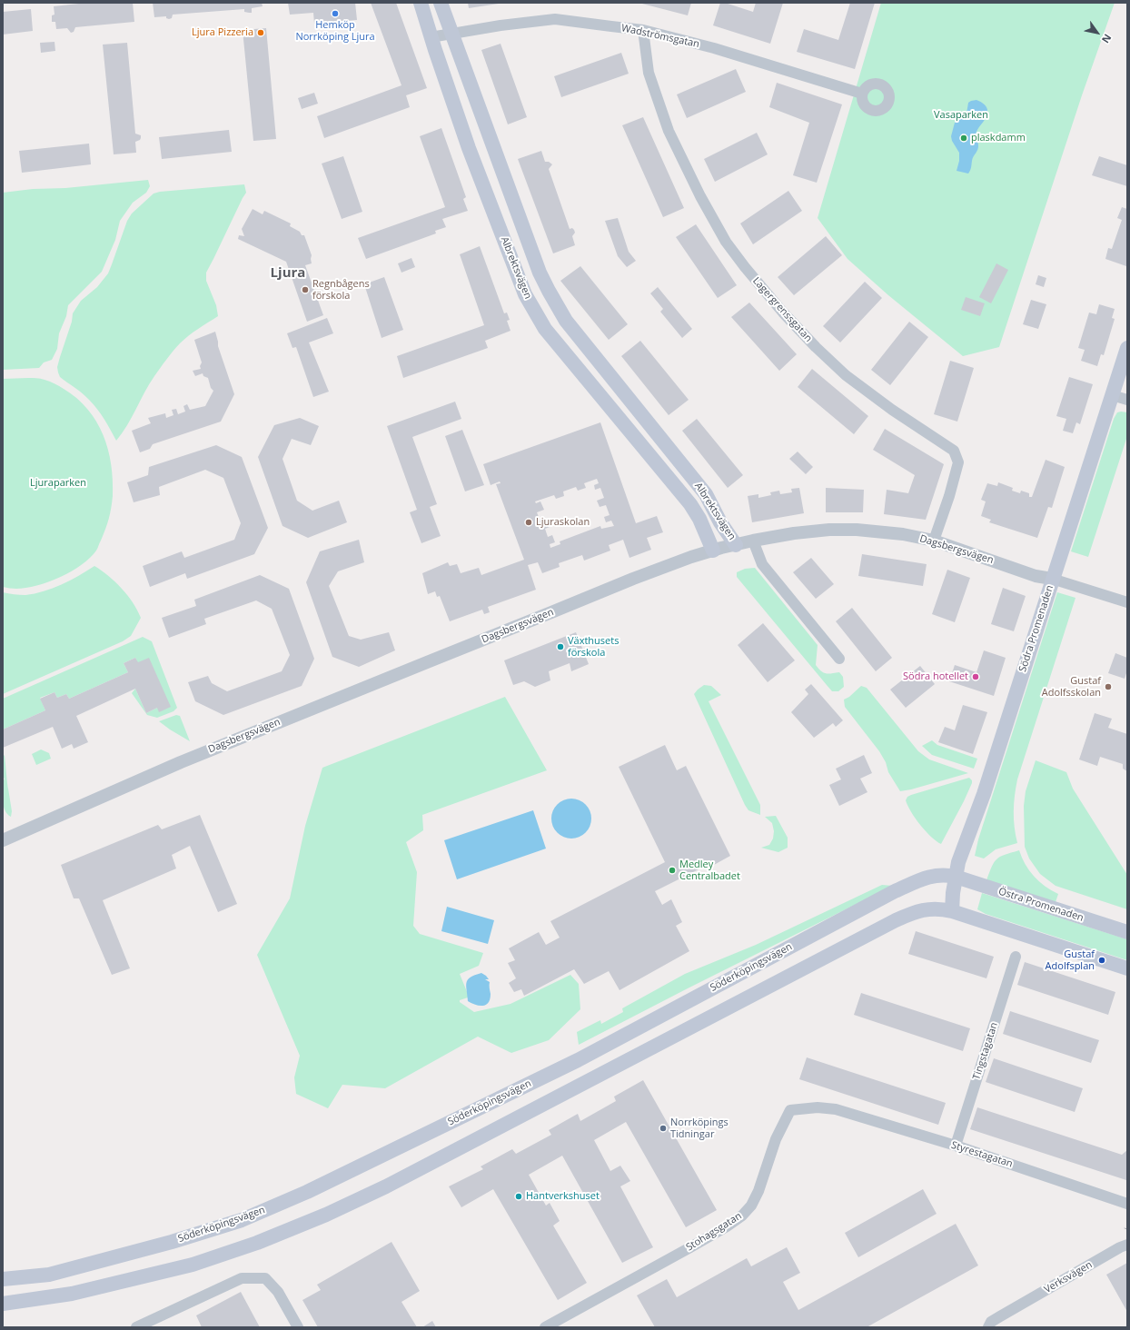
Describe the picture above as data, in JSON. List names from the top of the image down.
{
  "streets": {
    "main road": [
      "Albrektsvägen",
      "Södra Promenaden",
      "Östra Promenaden",
      "Söderköpingsvägen"
    ],
    "street": [
      "Wadströmsgatan",
      "Lagergrenssgatan",
      "Dagsbergsvägen",
      "Tingstagatan",
      "Styrestagatan",
      "Stohagsgatan",
      "Verksvägen"
    ]
  },
  "crossings": [
    ["Wadströmsgatan", "Albrektsvägen"],
    ["Wadströmsgatan", "Lagergrenssgatan"],
    ["Albrektsvägen", "Dagsbergsvägen"],
    ["Lagergrenssgatan", "Dagsbergsvägen"],
    ["Dagsbergsvägen", "Södra Promenaden"],
    ["Södra Promenaden", "Östra Promenaden"],
    ["Södra Promenaden", "Söderköpingsvägen"],
    ["Östra Promenaden", "Söderköpingsvägen"],
    ["Tingstagatan", "Styrestagatan"],
    ["Styrestagatan", "Stohagsgatan"]
  ],
  "districts": ["Ljura"],
  "parks": ["Vasaparken", "Ljuraparken"],
  "places": [
    "Hemköp Norrköping Ljura",
    "Ljura Pizzeria",
    "plaskdamm",
    "Regnbågens förskola",
    "Ljuraskolan",
    "Växthusets förskola",
    "Södra hotellet",
    "Gustaf Adolfsskolan",
    "Medley Centralbadet",
    "Gustaf Adolfsplan",
    "Norrköpings Tidningar",
    "Hantverkshuset"
  ],
  "north": "bottom right"
}
